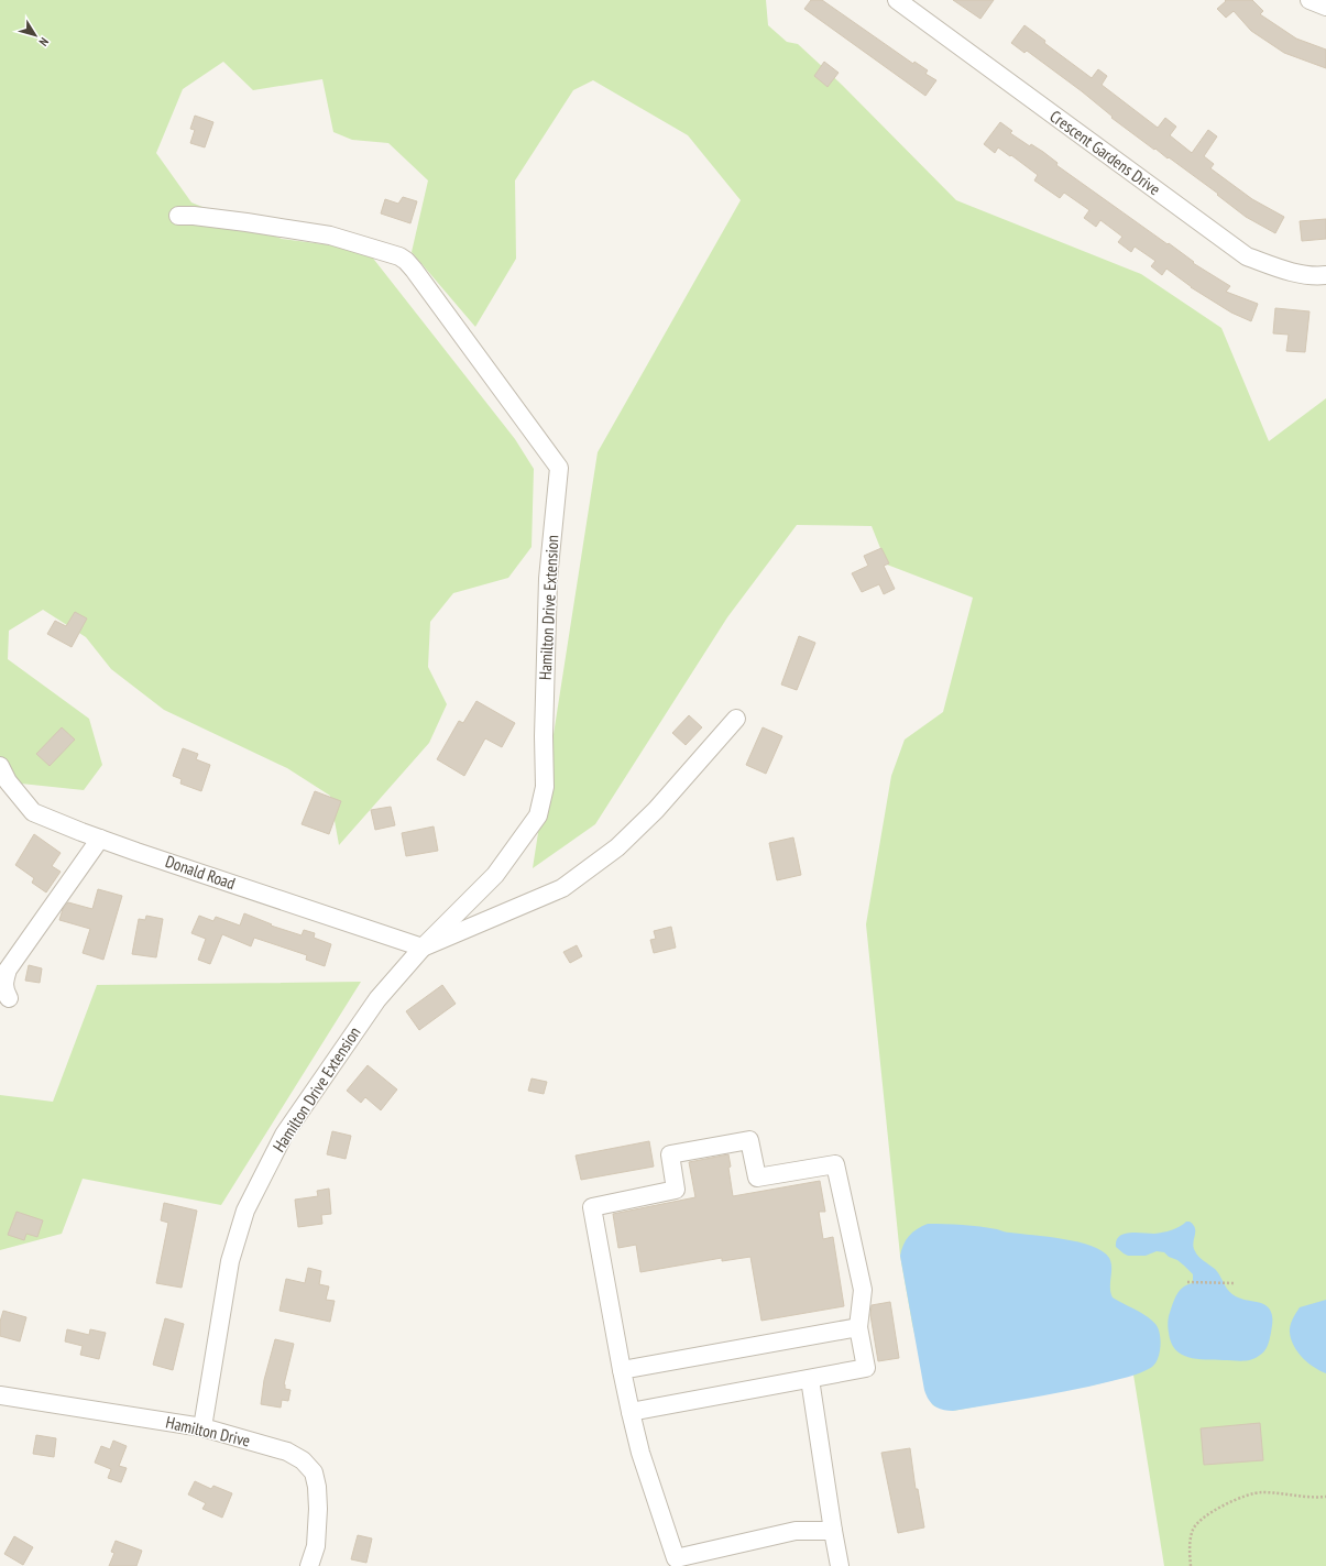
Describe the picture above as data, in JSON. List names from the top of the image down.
{
  "streets": {
    "street": [
      "Crescent Gardens Drive",
      "Hamilton Drive Extension",
      "Donald Road",
      "Hamilton Drive"
    ]
  },
  "crossings": [
    ["Hamilton Drive Extension", "Donald Road"],
    ["Hamilton Drive Extension", "Hamilton Drive"]
  ],
  "north": "bottom right"
}
